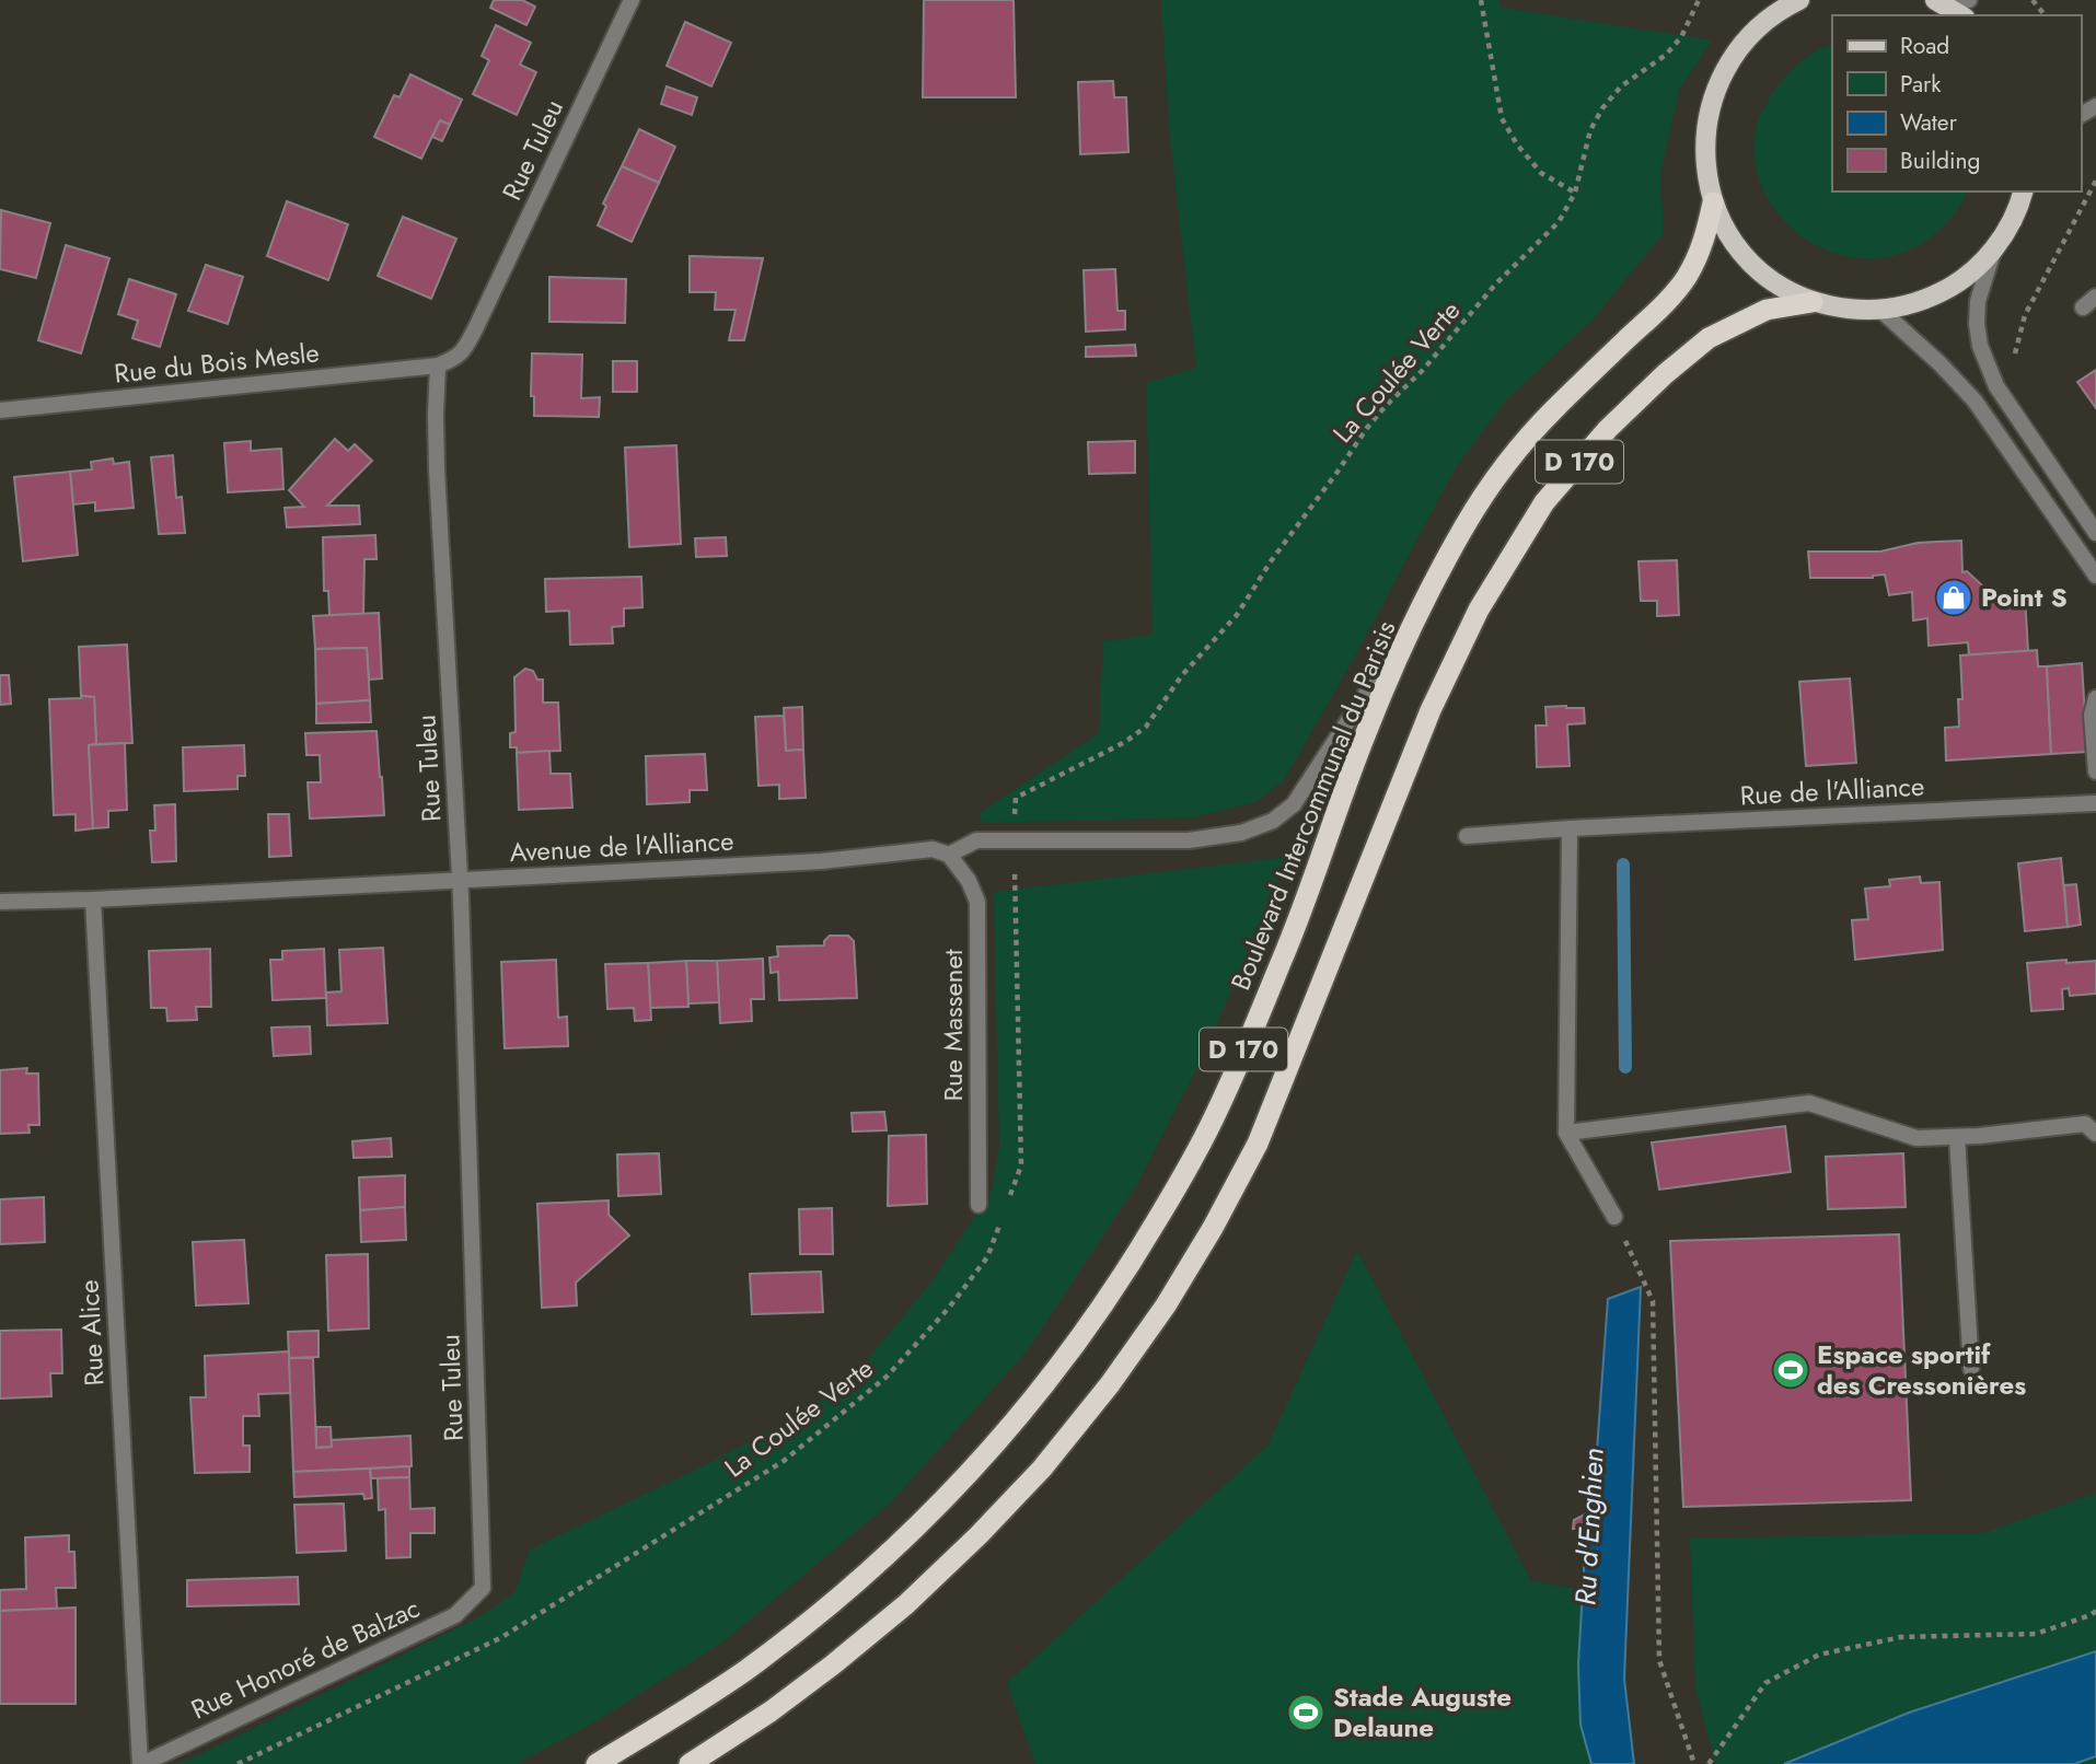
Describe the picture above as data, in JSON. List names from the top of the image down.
{
  "streets": {
    "highway": ["D 170", "Boulevard Intercommunal du Parisis"],
    "street": [
      "Rue Tuleu",
      "Rue du Bois Mesle",
      "Rue de l'Alliance",
      "Avenue de l'Alliance",
      "Rue Massenet",
      "Rue Alice",
      "Rue Honoré de Balzac"
    ],
    "path": ["La Coulée Verte"]
  },
  "crossings": [
    ["Rue Tuleu", "Rue du Bois Mesle"],
    ["Rue Tuleu", "Avenue de l'Alliance"],
    ["Rue Tuleu", "Rue Honoré de Balzac"],
    ["Boulevard Intercommunal du Parisis", "Avenue de l'Alliance"],
    ["Avenue de l'Alliance", "Rue Massenet"],
    ["Avenue de l'Alliance", "Rue Alice"],
    ["Rue Alice", "Rue Honoré de Balzac"]
  ],
  "water": ["Ru d'Enghien"],
  "places": {
    "shop": ["Point S"],
    "sports": ["Espace sportif des Cressonières", "Stade Auguste Delaune"]
  },
  "legend": [
    "Road",
    "Park",
    "Water",
    "Building"
  ]
}
